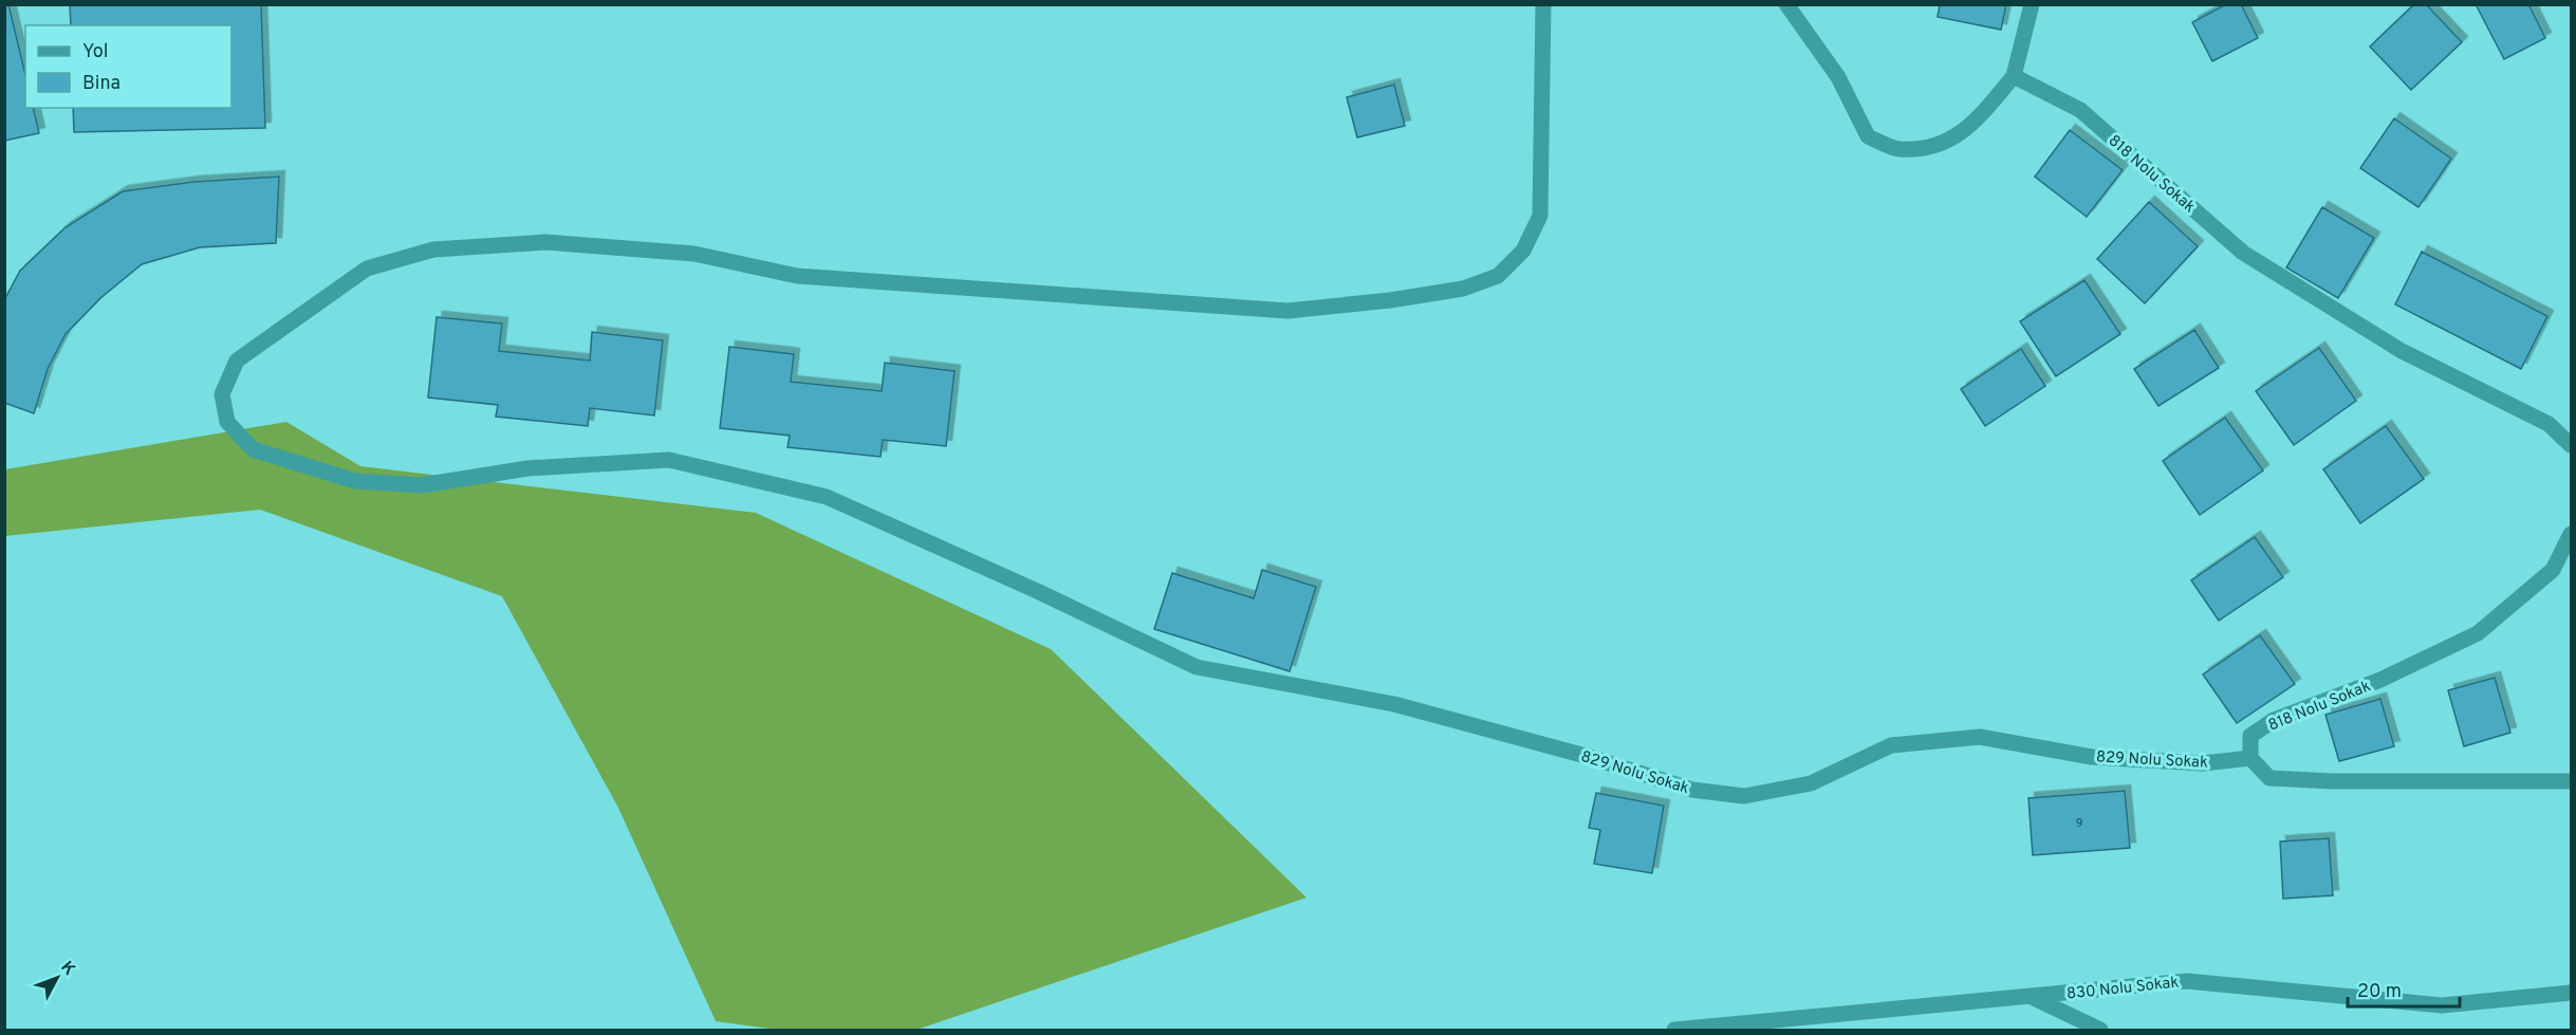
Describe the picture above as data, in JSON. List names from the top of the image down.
{
  "streets": {
    "street": ["818 Nolu Sokak", "829 Nolu Sokak", "830 Nolu Sokak"]
  },
  "crossings": [
    ["818 Nolu Sokak", "829 Nolu Sokak"]
  ],
  "house_numbers": ["9"],
  "legend": ["Yol", "Bina"],
  "scale_bar": "20 m",
  "north": "top right"
}
